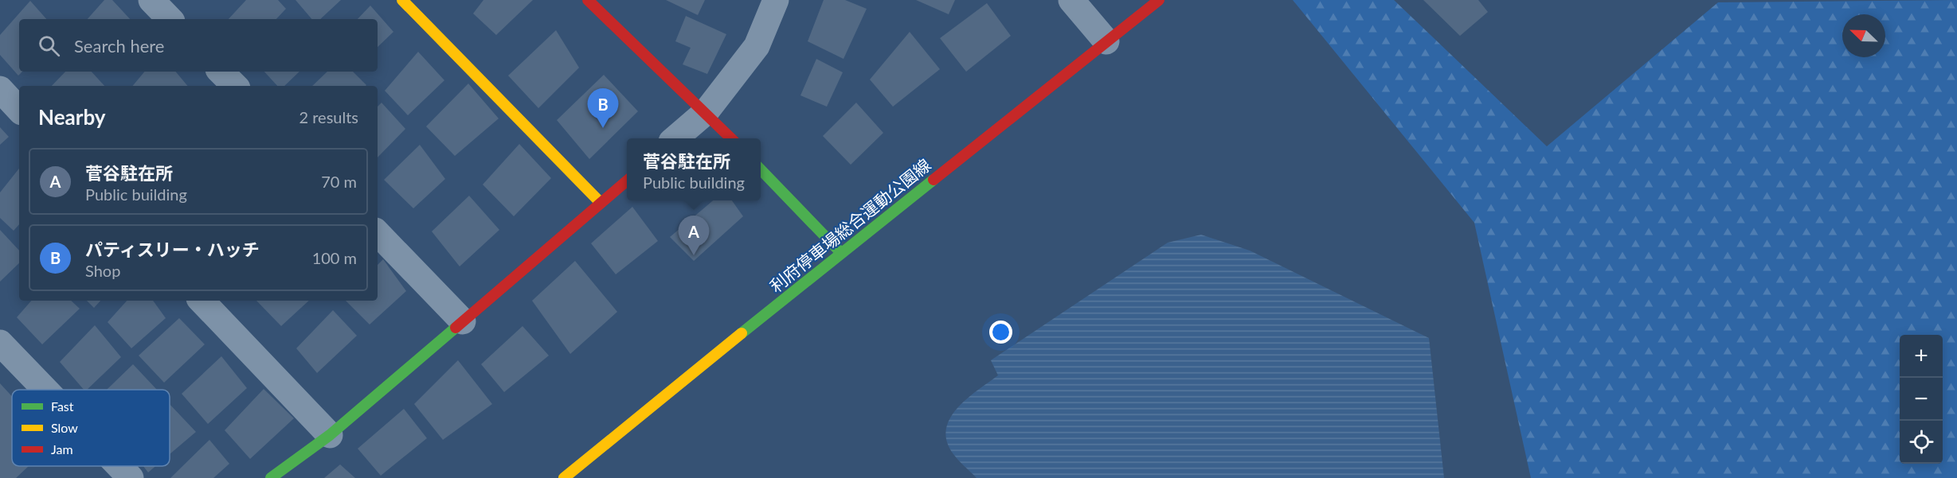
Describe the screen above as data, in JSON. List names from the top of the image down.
{
  "streets": {
    "street": ["利府停車場総合運動公園線"]
  },
  "legend": ["Fast", "Slow", "Jam"],
  "north": "top left",
  "page": {
    "search": "Search here",
    "heading": ["Nearby", "2 results"],
    "pins": ["B", "A"],
    "popup": ["菅谷駐在所", "Public building"],
    "list": [
      {
        "mark": "A",
        "name": "菅谷駐在所",
        "note": "Public building",
        "value": "70 m"
      },
      {
        "mark": "B",
        "name": "パティスリー・ハッチ",
        "note": "Shop",
        "value": "100 m"
      }
    ],
    "map_buttons": ["+", "−"]
  }
}
